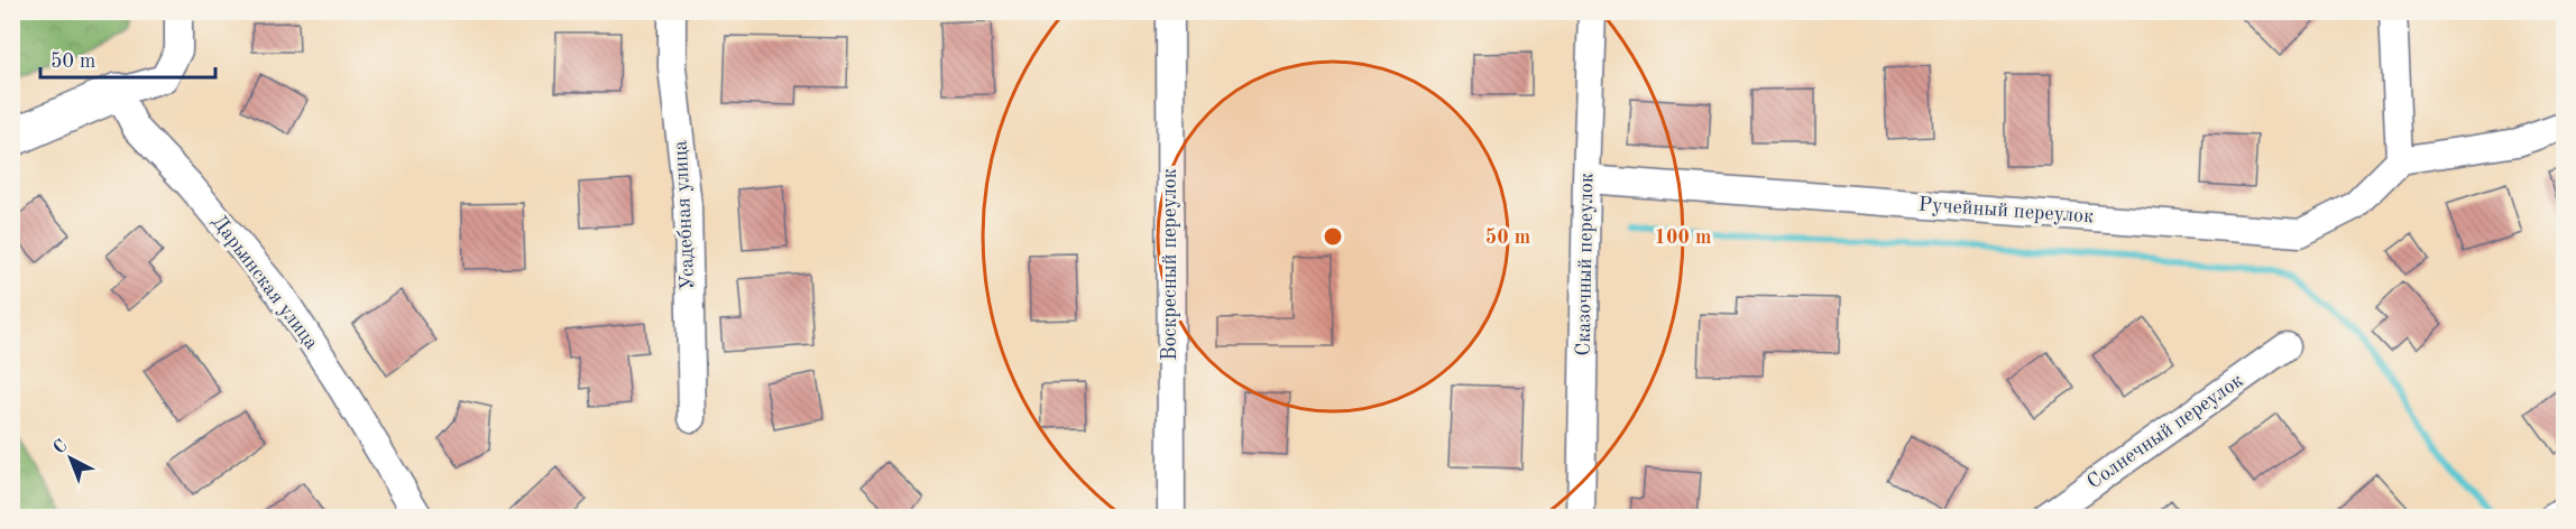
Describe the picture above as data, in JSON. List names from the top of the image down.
{
  "streets": {
    "street": [
      "Ручейный переулок",
      "Усадебная улица",
      "Воскресный переулок",
      "Сказочный переулок",
      "Дарьинская улица",
      "Солнечный переулок"
    ]
  },
  "crossings": [
    ["Ручейный переулок", "Сказочный переулок"]
  ],
  "scale_bar": "50 m",
  "north": "top left",
  "rings": ["50 m", "100 m"]
}
